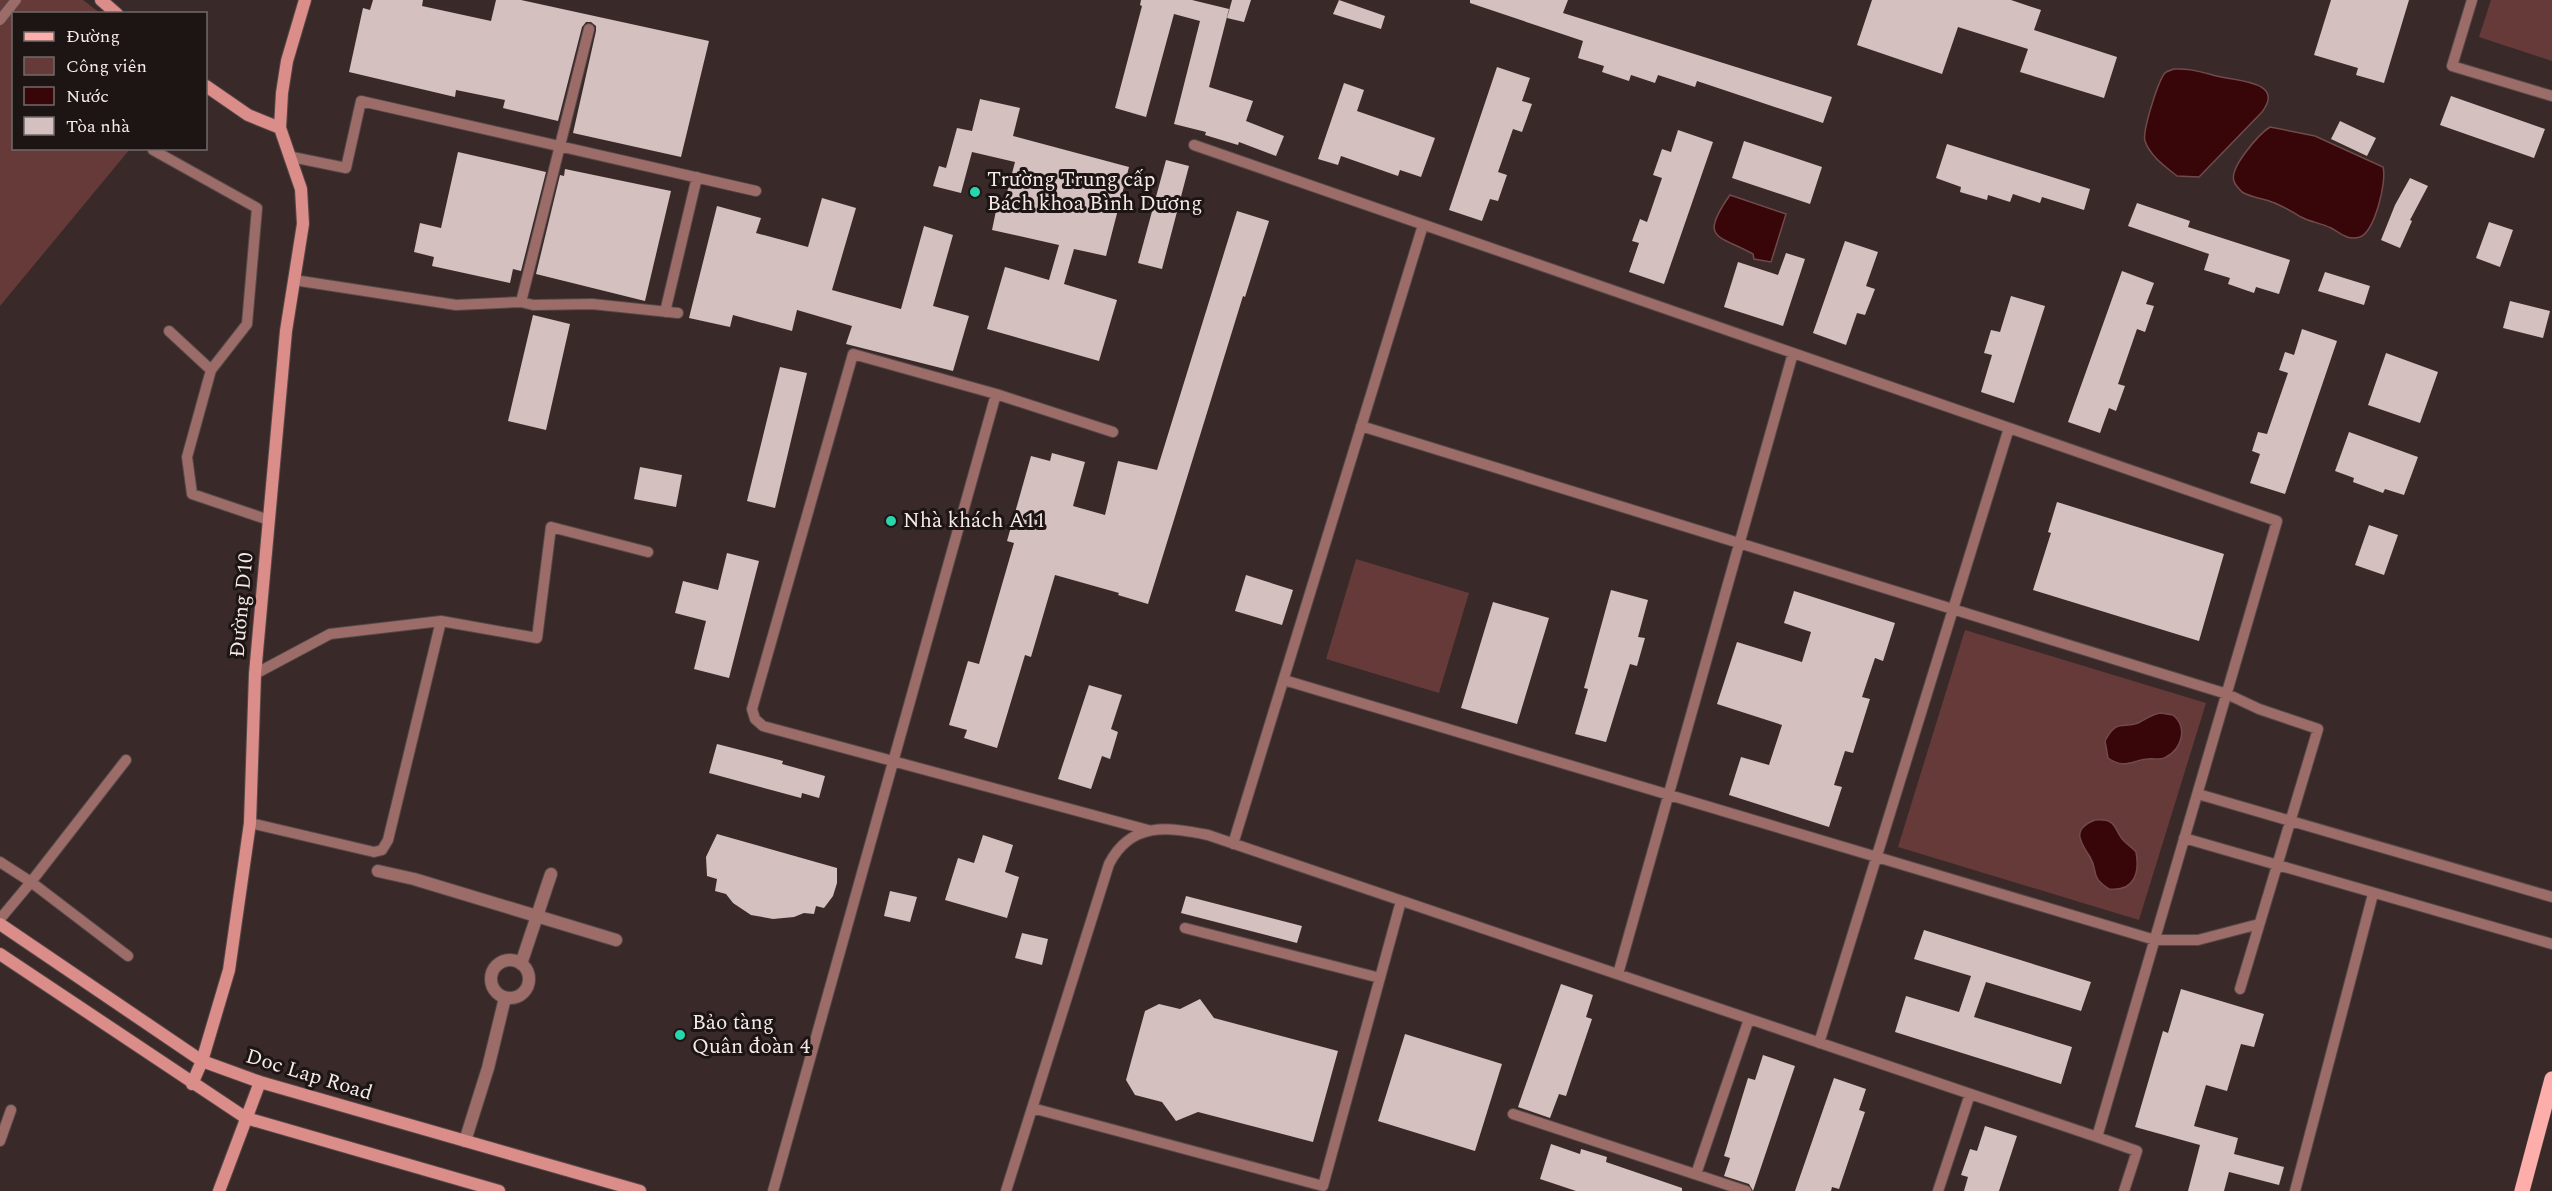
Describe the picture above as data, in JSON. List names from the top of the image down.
{
  "streets": {
    "street": ["Đường D10", "Doc Lap Road"]
  },
  "crossings": [
    ["Đường D10", "Doc Lap Road"]
  ],
  "places": ["Trường Trung cấp Bách khoa Bình Dương", "Nhà khách A11", "Bảo tàng Quân đoàn 4"],
  "legend": [
    "Đường",
    "Công viên",
    "Nước",
    "Tòa nhà"
  ]
}
